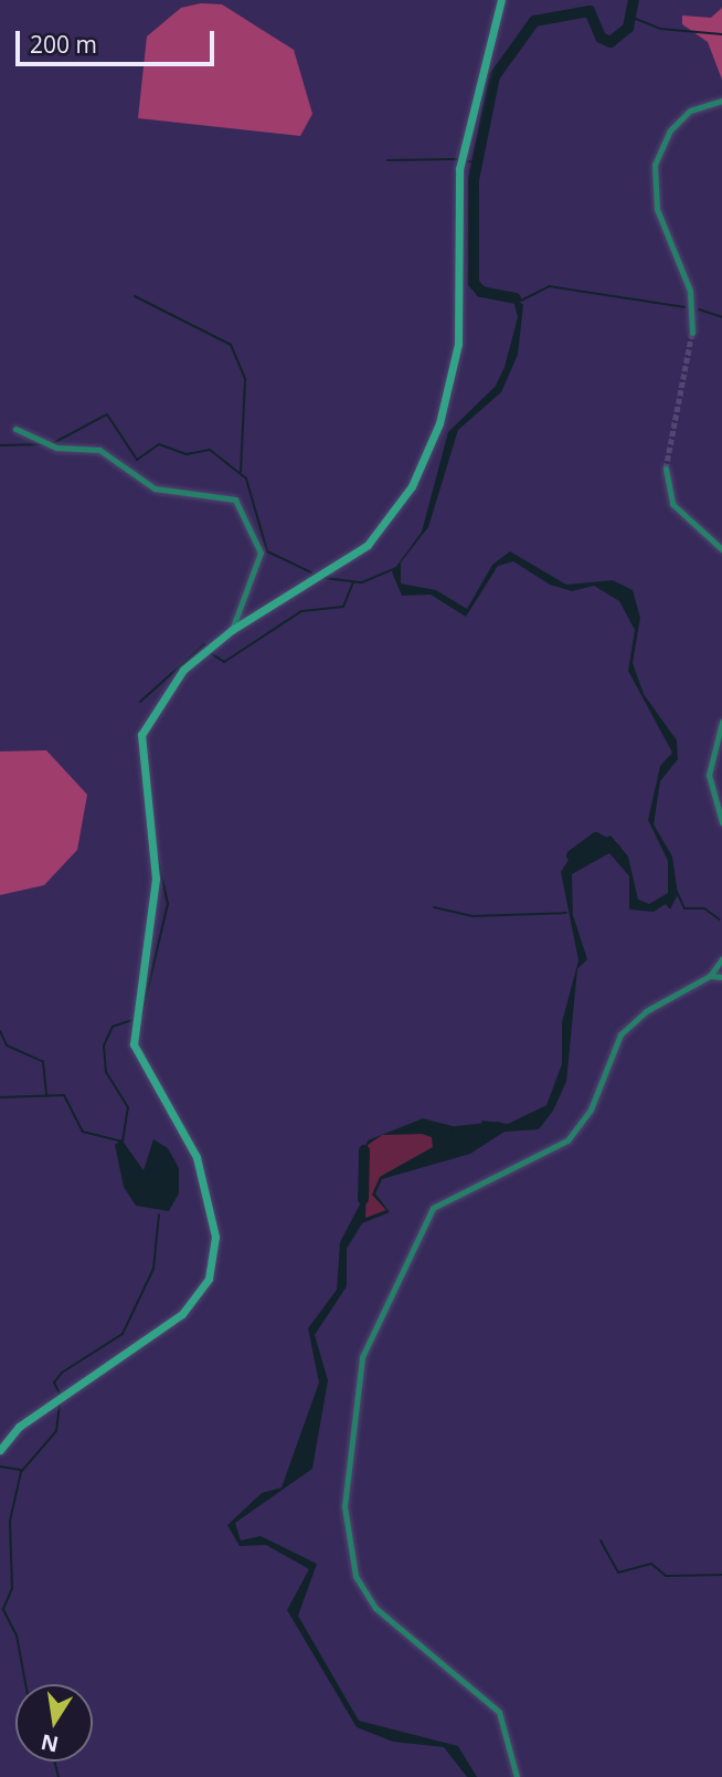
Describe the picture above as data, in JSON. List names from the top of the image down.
{
  "scale_bar": "200 m",
  "north": "bottom"
}
